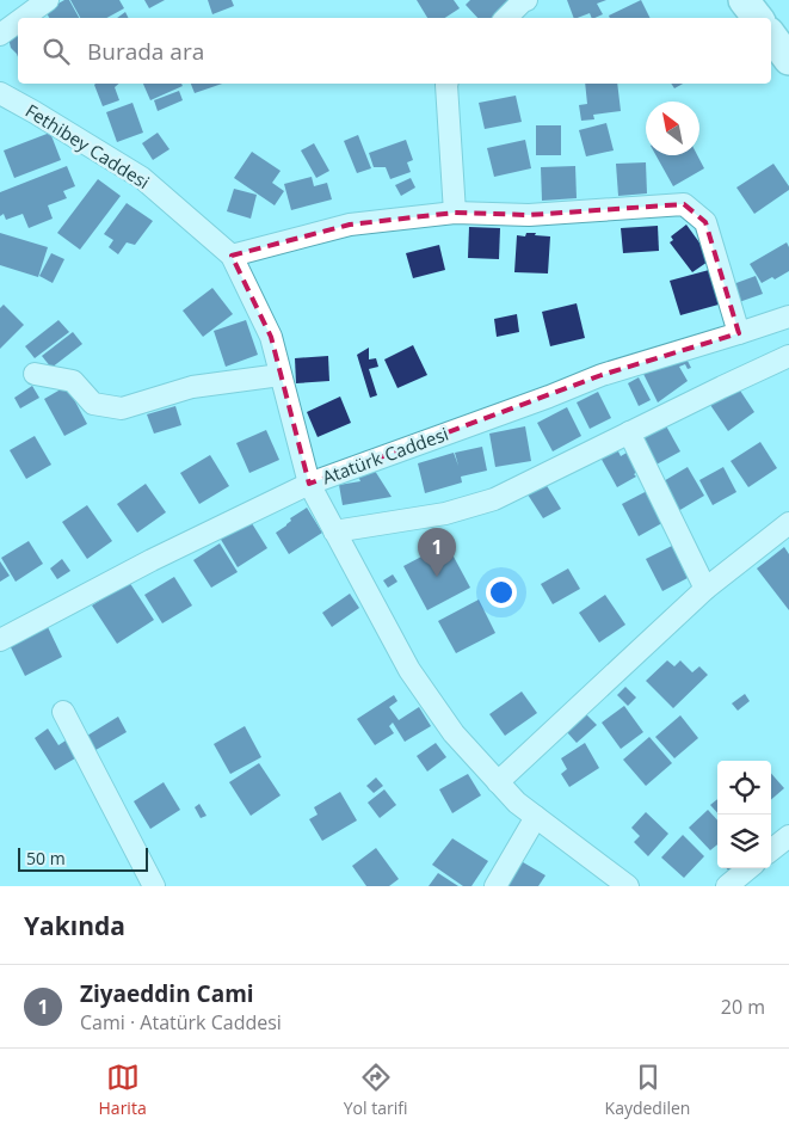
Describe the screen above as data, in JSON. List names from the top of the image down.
{
  "streets": {
    "street": ["Fethibey Caddesi", "Atatürk Caddesi"]
  },
  "crossings": [
    ["Fethibey Caddesi", "Atatürk Caddesi"]
  ],
  "scale_bar": "50 m",
  "north": "top left",
  "page": {
    "search": "Burada ara",
    "pins": "1",
    "scale": "50 m",
    "heading": "Yakında",
    "list": [
      {
        "mark": "1",
        "name": "Ziyaeddin Cami",
        "note": "Cami · Atatürk Caddesi",
        "value": "20 m"
      }
    ],
    "nav": ["Harita", "Yol tarifi", "Kaydedilen"]
  }
}
